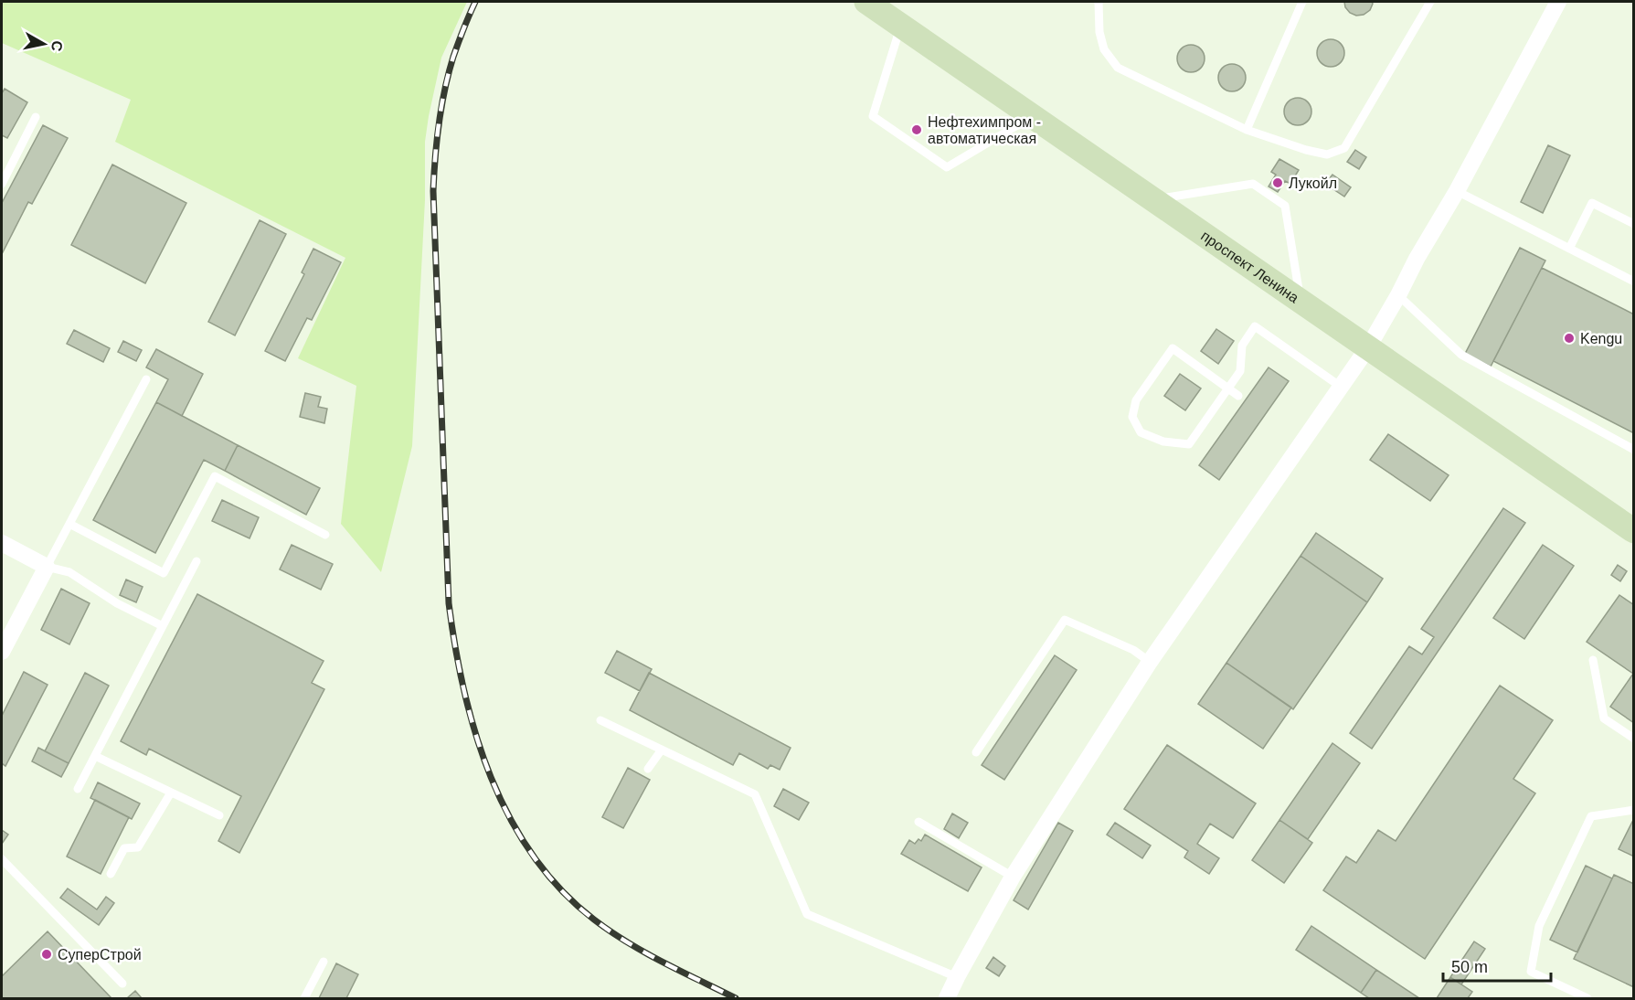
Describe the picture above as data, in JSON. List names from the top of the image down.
{
  "streets": {
    "main road": ["проспект Ленина"]
  },
  "places": [
    "Нефтехимпром - автоматическая",
    "Лукойл",
    "Kengu",
    "СуперСтрой"
  ],
  "scale_bar": "50 m",
  "north": "right"
}
